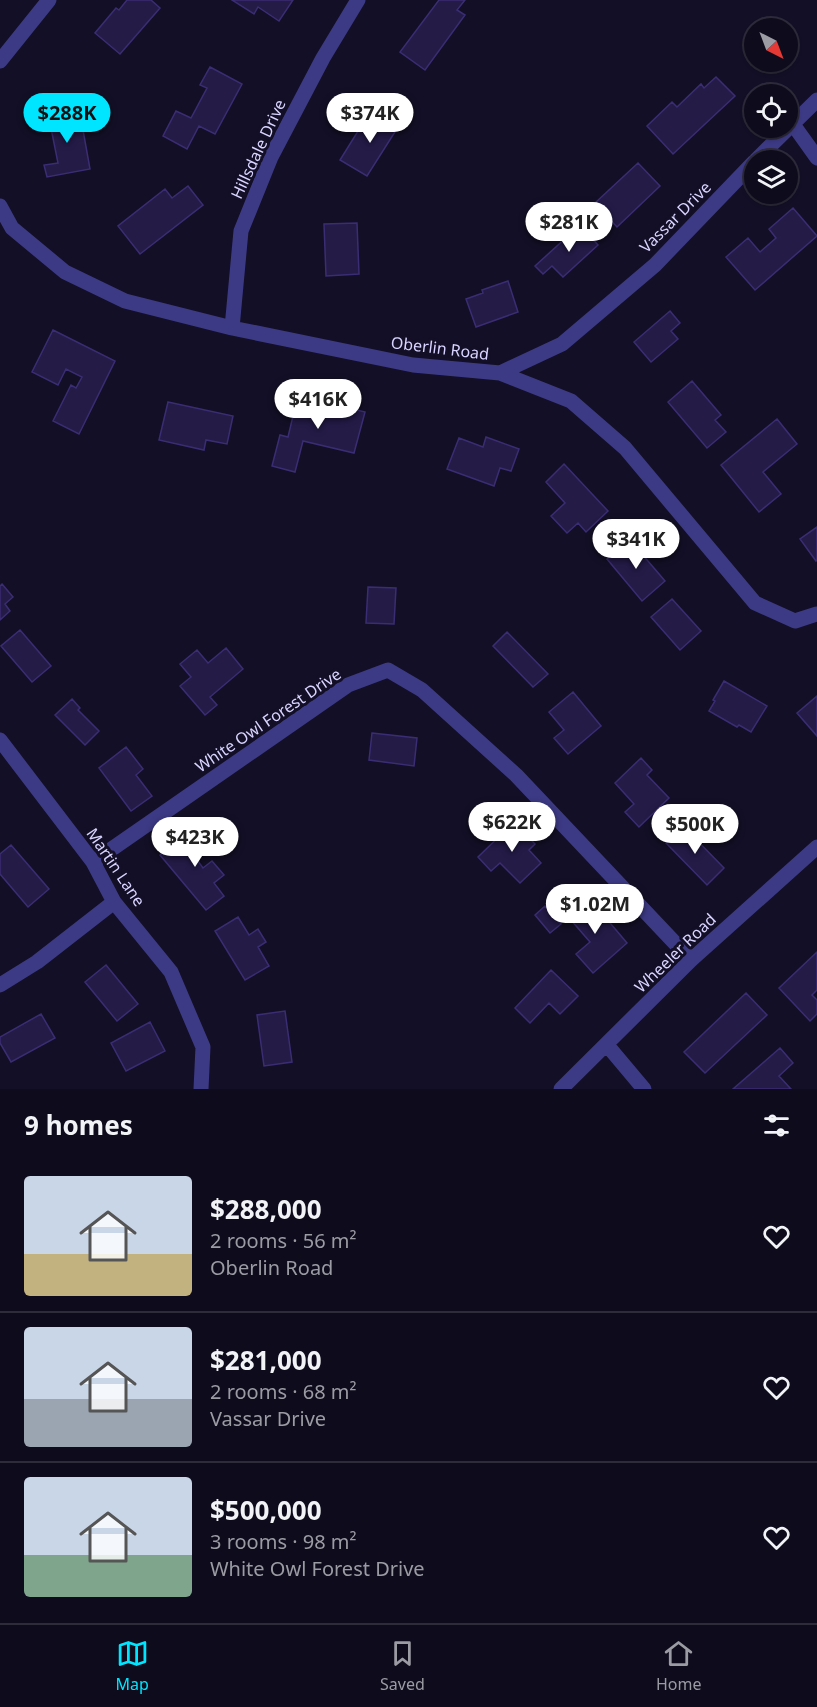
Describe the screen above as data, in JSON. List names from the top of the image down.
{
  "streets": {
    "street": [
      "Hillsdale Drive",
      "Vassar Drive",
      "Oberlin Road",
      "White Owl Forest Drive",
      "Martin Lane",
      "Wheeler Road"
    ]
  },
  "crossings": [
    ["Hillsdale Drive", "Oberlin Road"],
    ["Vassar Drive", "Oberlin Road"],
    ["White Owl Forest Drive", "Martin Lane"],
    ["White Owl Forest Drive", "Wheeler Road"]
  ],
  "north": "bottom right",
  "page": {
    "price": [
      "$288K",
      "$374K",
      "$281K",
      "$416K",
      "$341K",
      "$622K",
      "$500K",
      "$423K",
      "$1.02M"
    ],
    "heading": "9 homes",
    "list": [
      {
        "name": "$288,000",
        "note": "2 rooms · 56 m² · Oberlin Road"
      },
      {
        "name": "$281,000",
        "note": "2 rooms · 68 m² · Vassar Drive"
      },
      {
        "name": "$500,000",
        "note": "3 rooms · 98 m² · White Owl Forest Drive"
      }
    ],
    "tabs": ["Map", "Saved", "Home"]
  }
}
